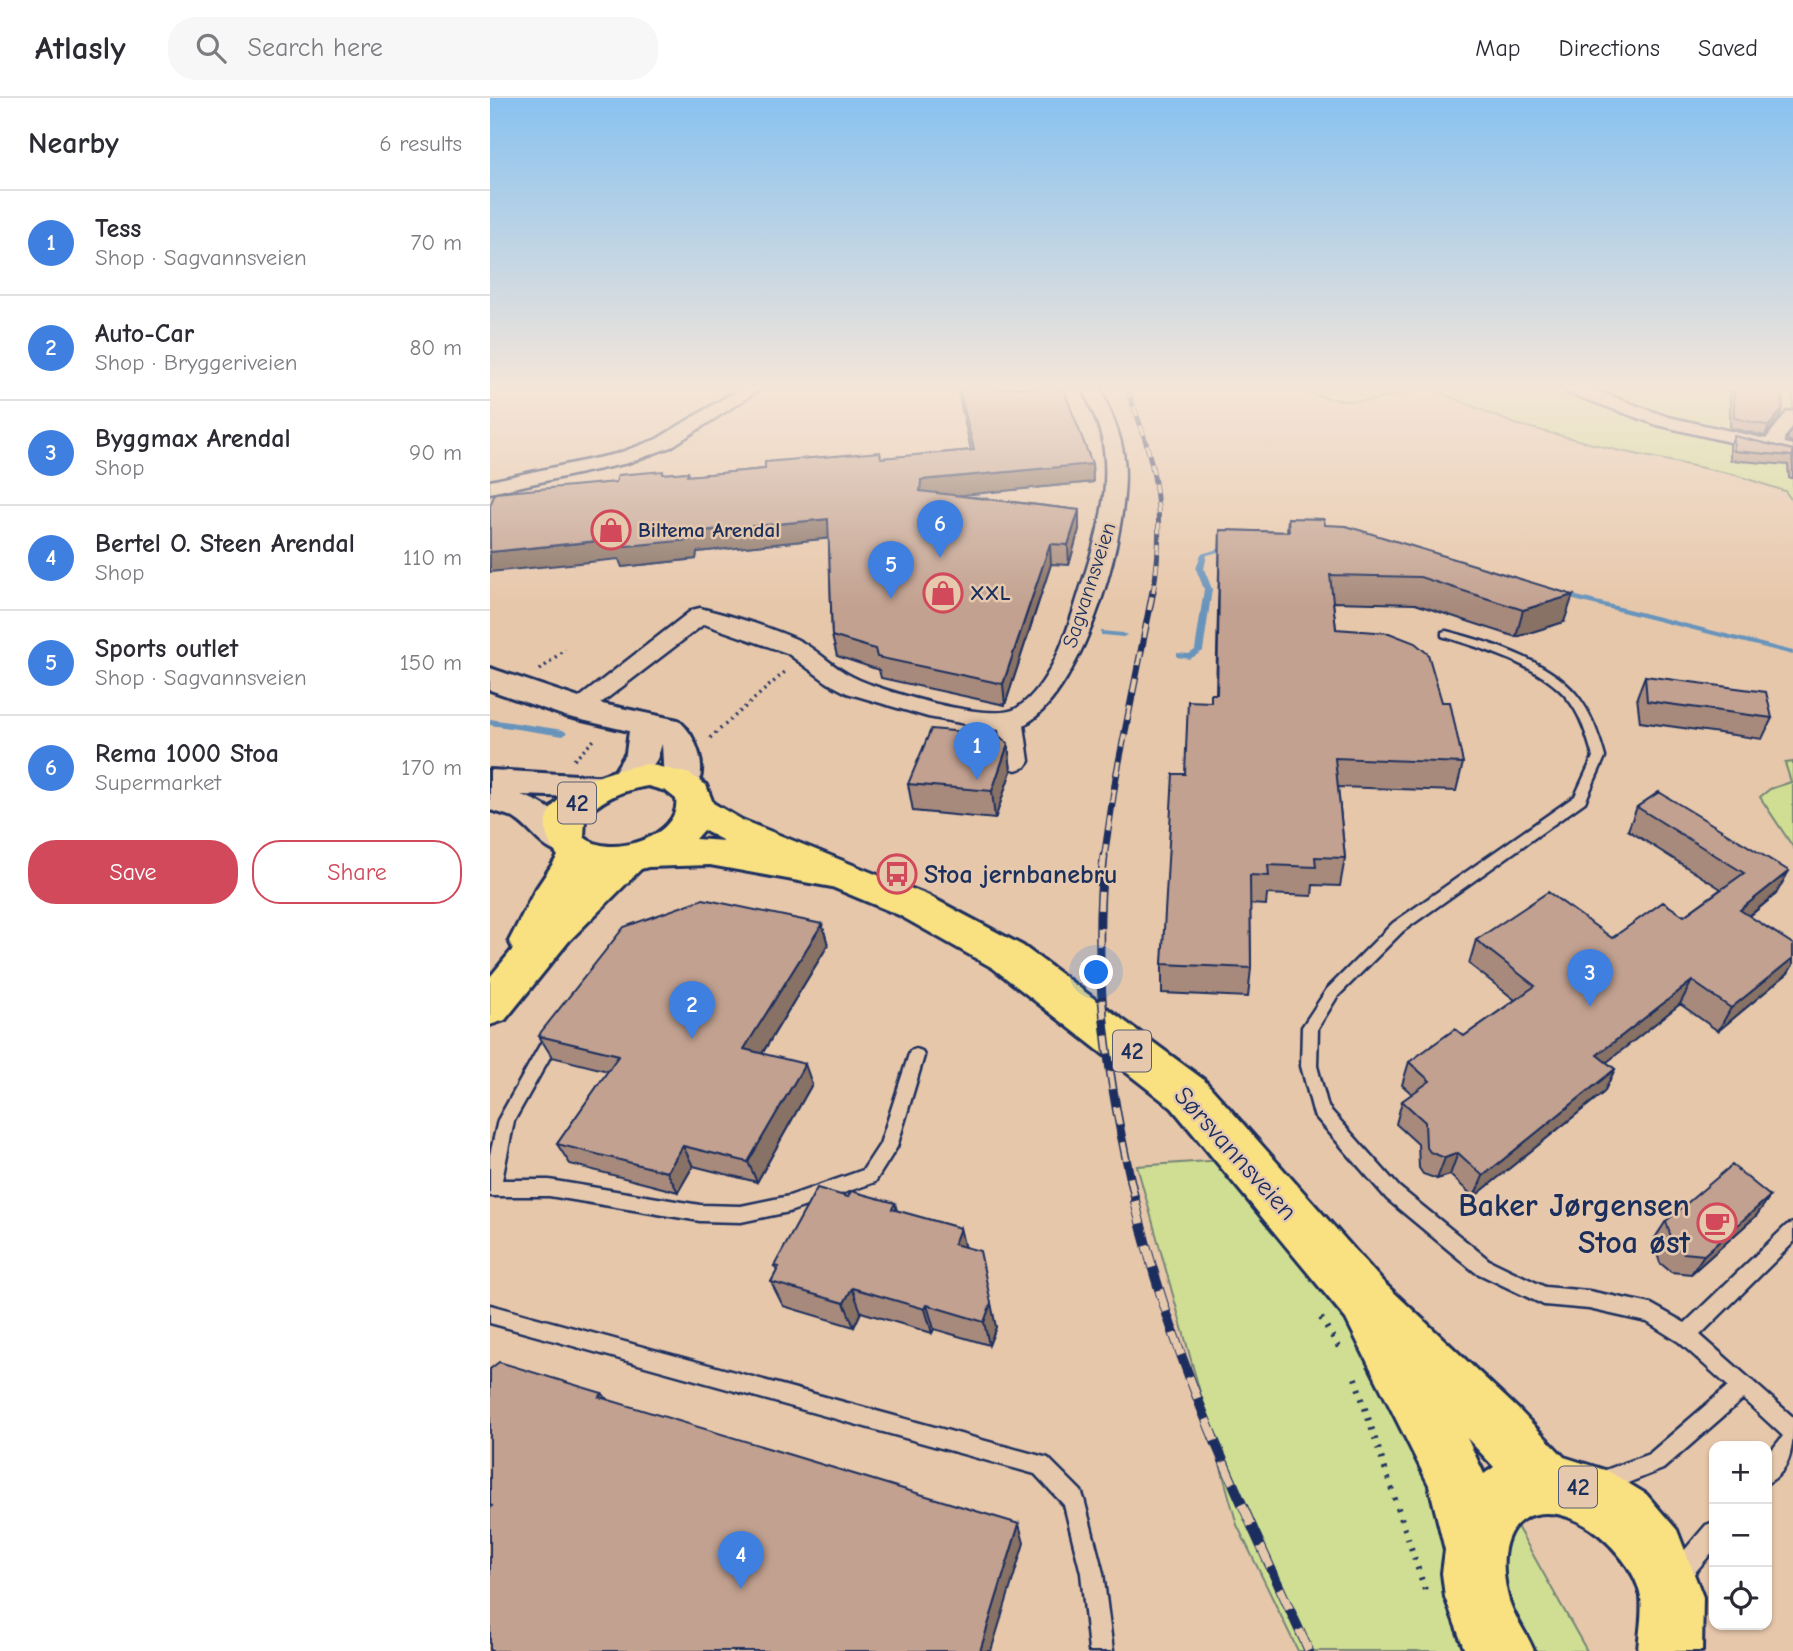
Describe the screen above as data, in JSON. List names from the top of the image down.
{
  "streets": {
    "main road": ["42", "Sørsvannsveien"],
    "street": ["Sagvannsveien"]
  },
  "crossings": [
    ["42", "Sørsvannsveien"]
  ],
  "places": {
    "shop": ["Biltema Arendal", "XXL"],
    "bus stop": ["Stoa jernbanebru"],
    "cafe": ["Baker Jørgensen Stoa øst"]
  },
  "page": {
    "header": "Atlasly",
    "search": "Search here",
    "nav": ["Map", "Directions", "Saved"],
    "heading": ["Nearby", "6 results"],
    "list": [
      {
        "mark": "1",
        "name": "Tess",
        "note": "Shop · Sagvannsveien",
        "value": "70 m"
      },
      {
        "mark": "2",
        "name": "Auto-Car",
        "note": "Shop · Bryggeriveien",
        "value": "80 m"
      },
      {
        "mark": "3",
        "name": "Byggmax Arendal",
        "note": "Shop",
        "value": "90 m"
      },
      {
        "mark": "4",
        "name": "Bertel O. Steen Arendal",
        "note": "Shop",
        "value": "110 m"
      },
      {
        "mark": "5",
        "name": "Sports outlet",
        "note": "Shop · Sagvannsveien",
        "value": "150 m"
      },
      {
        "mark": "6",
        "name": "Rema 1000 Stoa",
        "note": "Supermarket",
        "value": "170 m"
      }
    ],
    "pins": [
      "6",
      "5",
      "1",
      "3",
      "2",
      "4"
    ],
    "buttons": ["Save", "Share"],
    "map_buttons": ["+", "−"]
  }
}
